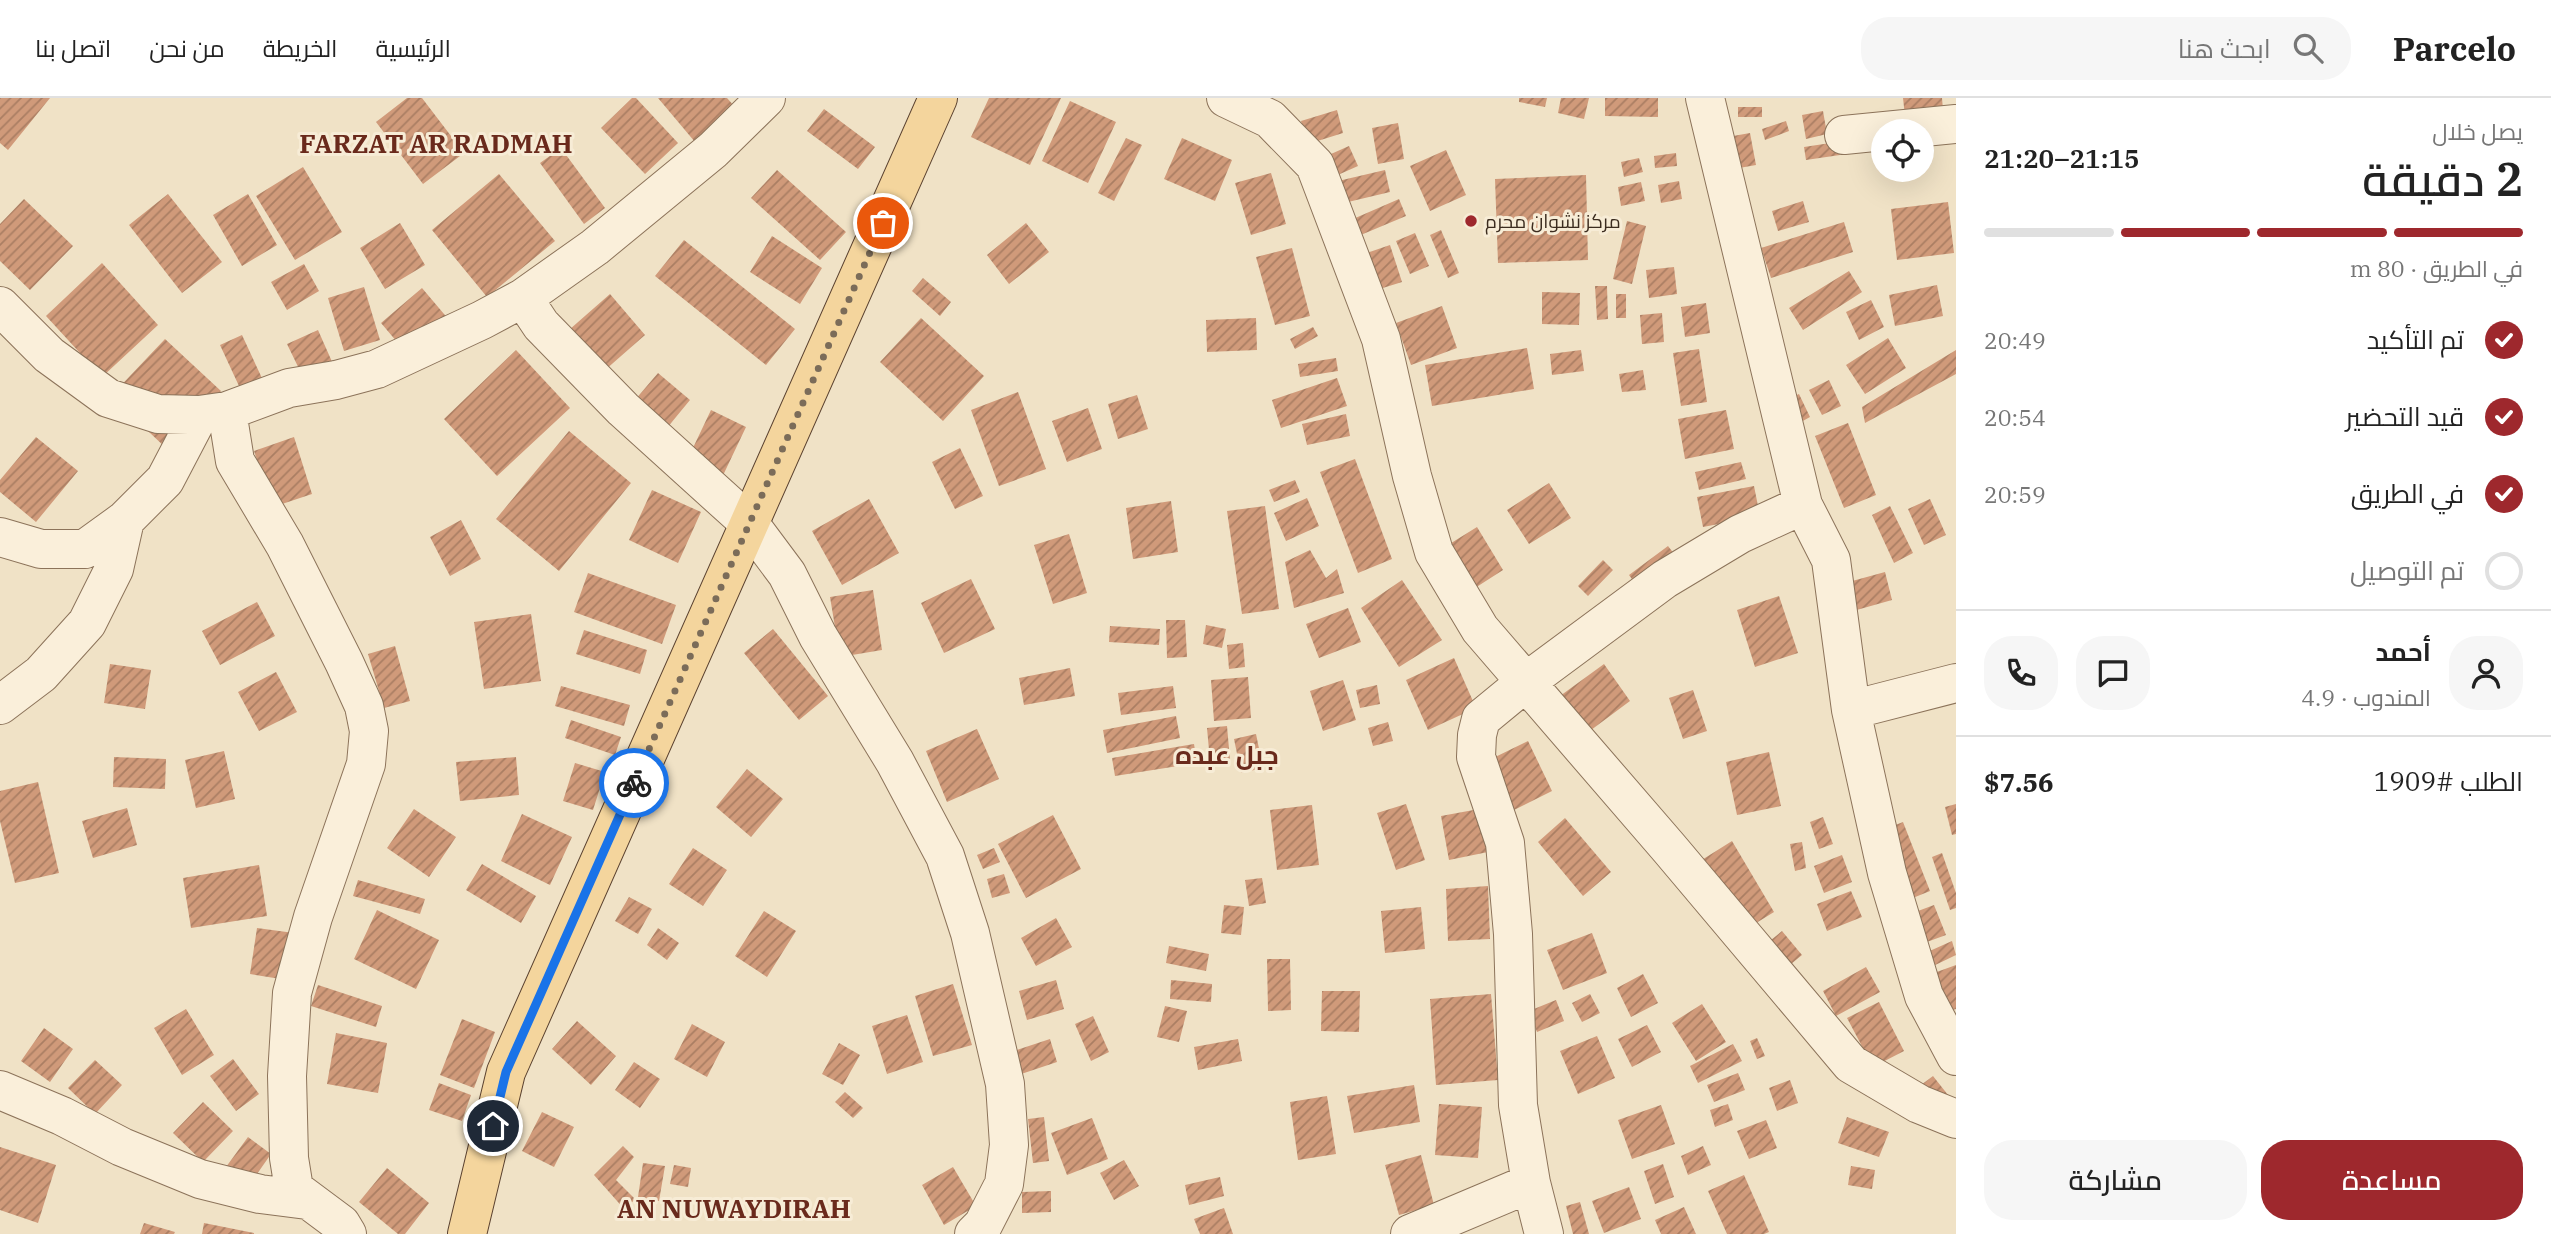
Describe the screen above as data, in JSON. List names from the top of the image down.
{
  "districts": ["FARZAT AR RADMAH", "جبل عبده", "AN NUWAYDIRAH"],
  "places": ["مركز نشوان محرم"],
  "page": {
    "header": "Parcelo",
    "search": "ابحث هنا",
    "nav": [
      "الرئيسية",
      "الخريطة",
      "من نحن",
      "اتصل بنا"
    ],
    "heading": ["2 دقيقة", "يصل خلال", "21:15–21:20"],
    "panel": [
      "أحمد",
      "المندوب · 4.9",
      "الطلب #1909",
      "$7.56"
    ],
    "bar": "في الطريق · 80 m",
    "list": [
      ["تم التأكيد", "20:49"],
      ["قيد التحضير", "20:54"],
      ["في الطريق", "20:59"],
      "تم التوصيل"
    ],
    "buttons": ["مساعدة", "مشاركة"]
  }
}
